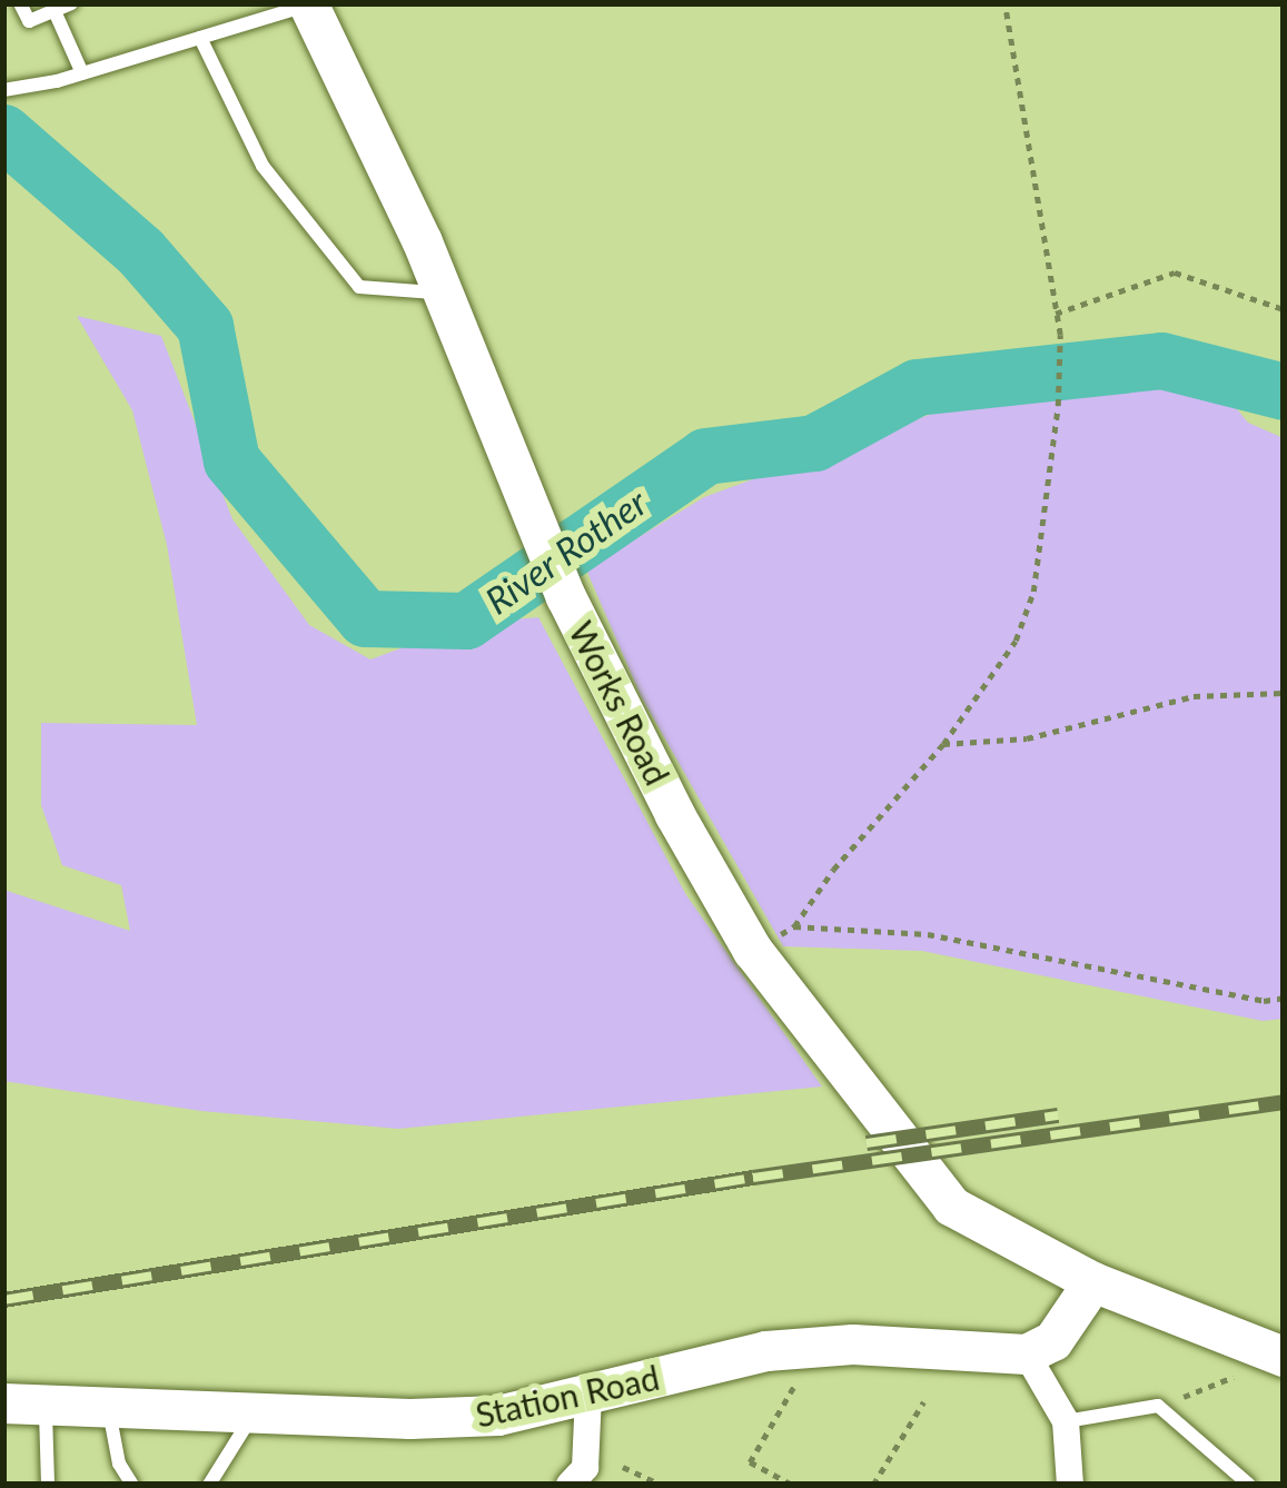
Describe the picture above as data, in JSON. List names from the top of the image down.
{
  "streets": {
    "street": ["Works Road", "Station Road"]
  },
  "water": ["River Rother"]
}
